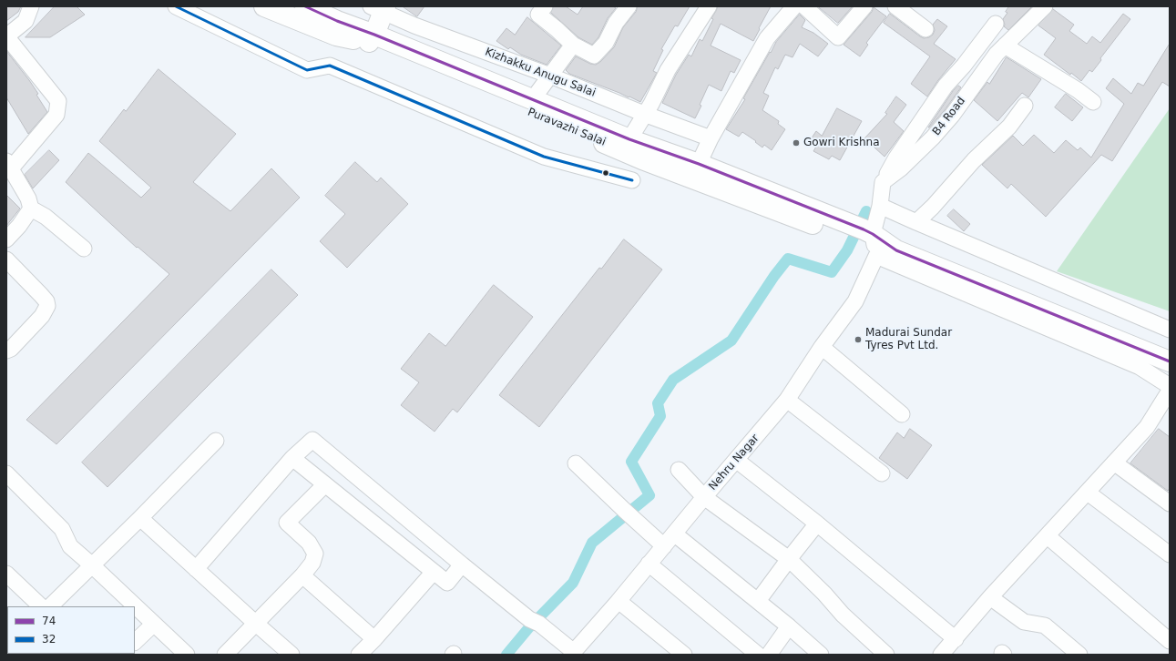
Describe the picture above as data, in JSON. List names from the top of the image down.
{
  "streets": {
    "main road": ["Puravazhi Salai"],
    "street": ["Kizhakku Anugu Salai", "B4 Road", "Nehru Nagar"]
  },
  "places": ["Gowri Krishna", "Madurai Sundar Tyres Pvt Ltd."],
  "lines": ["transit line 74", "transit line 32"],
  "legend": ["74", "32"]
}
